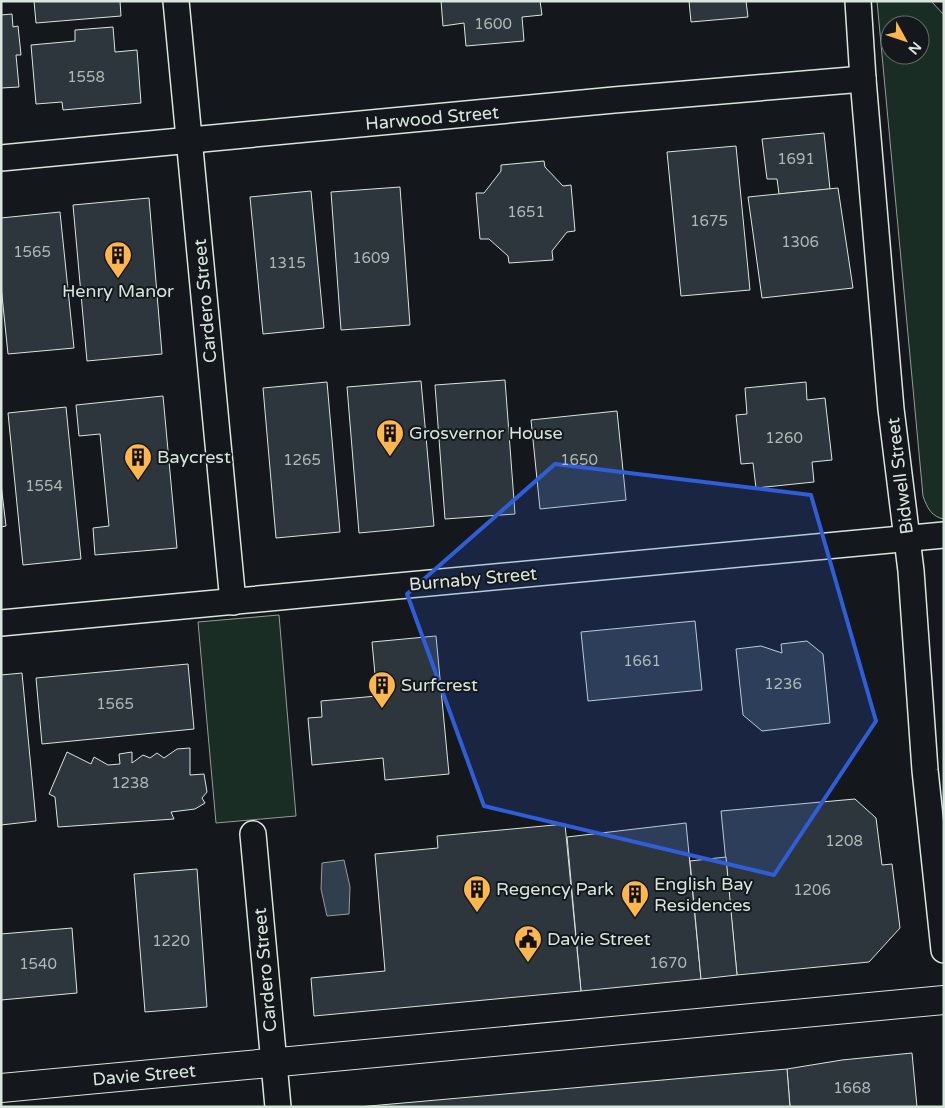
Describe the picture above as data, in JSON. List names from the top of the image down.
{
  "streets": {
    "main road": ["Davie Street"],
    "street": [
      "Harwood Street",
      "Cardero Street",
      "Bidwell Street",
      "Burnaby Street"
    ]
  },
  "crossings": [
    ["Harwood Street", "Cardero Street"],
    ["Harwood Street", "Bidwell Street"],
    ["Cardero Street", "Burnaby Street"],
    ["Cardero Street", "Davie Street"],
    ["Bidwell Street", "Burnaby Street"]
  ],
  "places": {
    "building": [
      "Henry Manor",
      "Grosvernor House",
      "Baycrest",
      "Surfcrest",
      "Regency Park",
      "English Bay Residences"
    ],
    "public building": ["Davie Street"]
  },
  "house_numbers": [
    "1600",
    "1558",
    "1691",
    "1651",
    "1675",
    "1306",
    "1565",
    "1609",
    "1315",
    "1260",
    "1265",
    "1650",
    "1554",
    "1661",
    "1236",
    "1565",
    "1238",
    "1208",
    "1206",
    "1220",
    "1670",
    "1540",
    "1668"
  ],
  "north": "bottom right"
}
